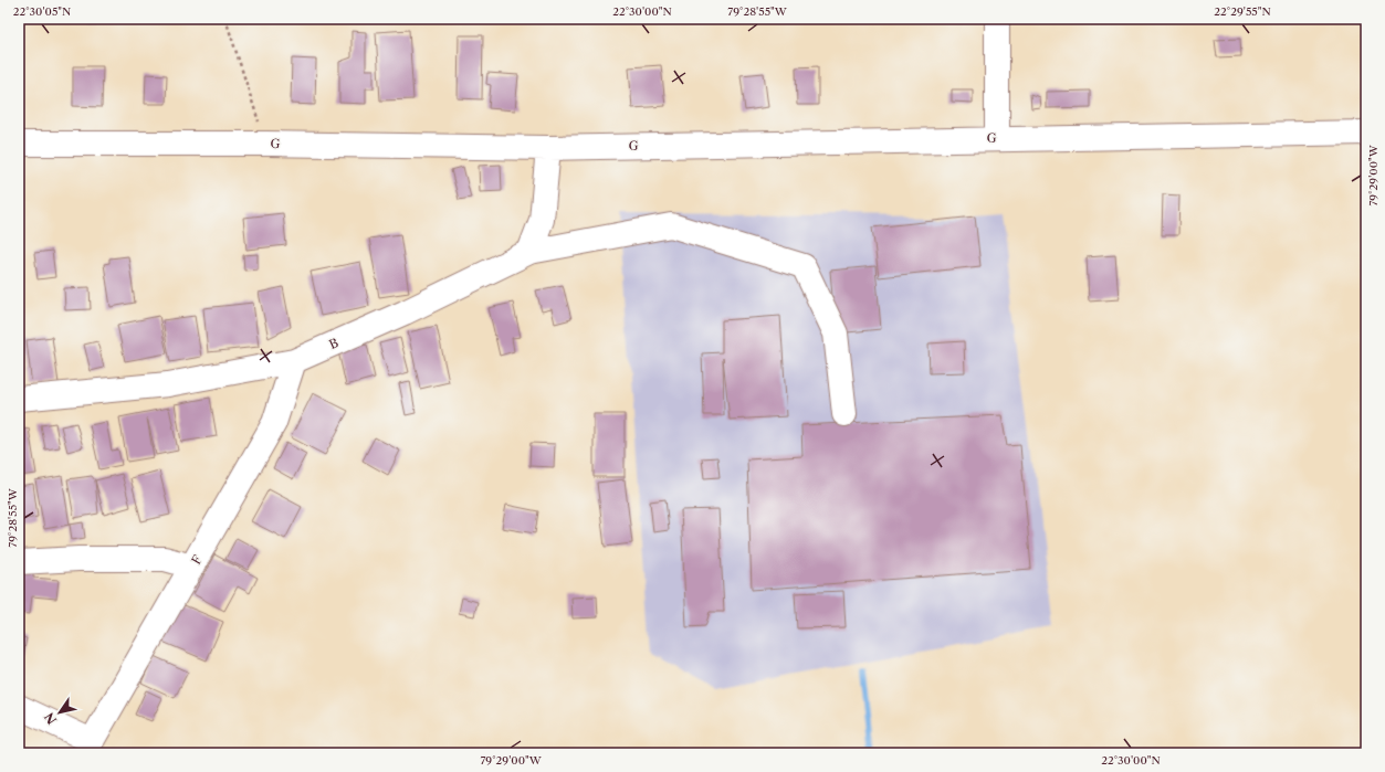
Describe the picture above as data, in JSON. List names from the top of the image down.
{
  "streets": {
    "street": ["G", "B", "F"]
  },
  "crossings": [
    ["B", "F"]
  ],
  "north": "bottom left",
  "coordinates": [
    "22°30'05\"N",
    "22°30'00\"N",
    "79°28'55\"W",
    "22°29'55\"N",
    "79°29'00\"W"
  ]
}
